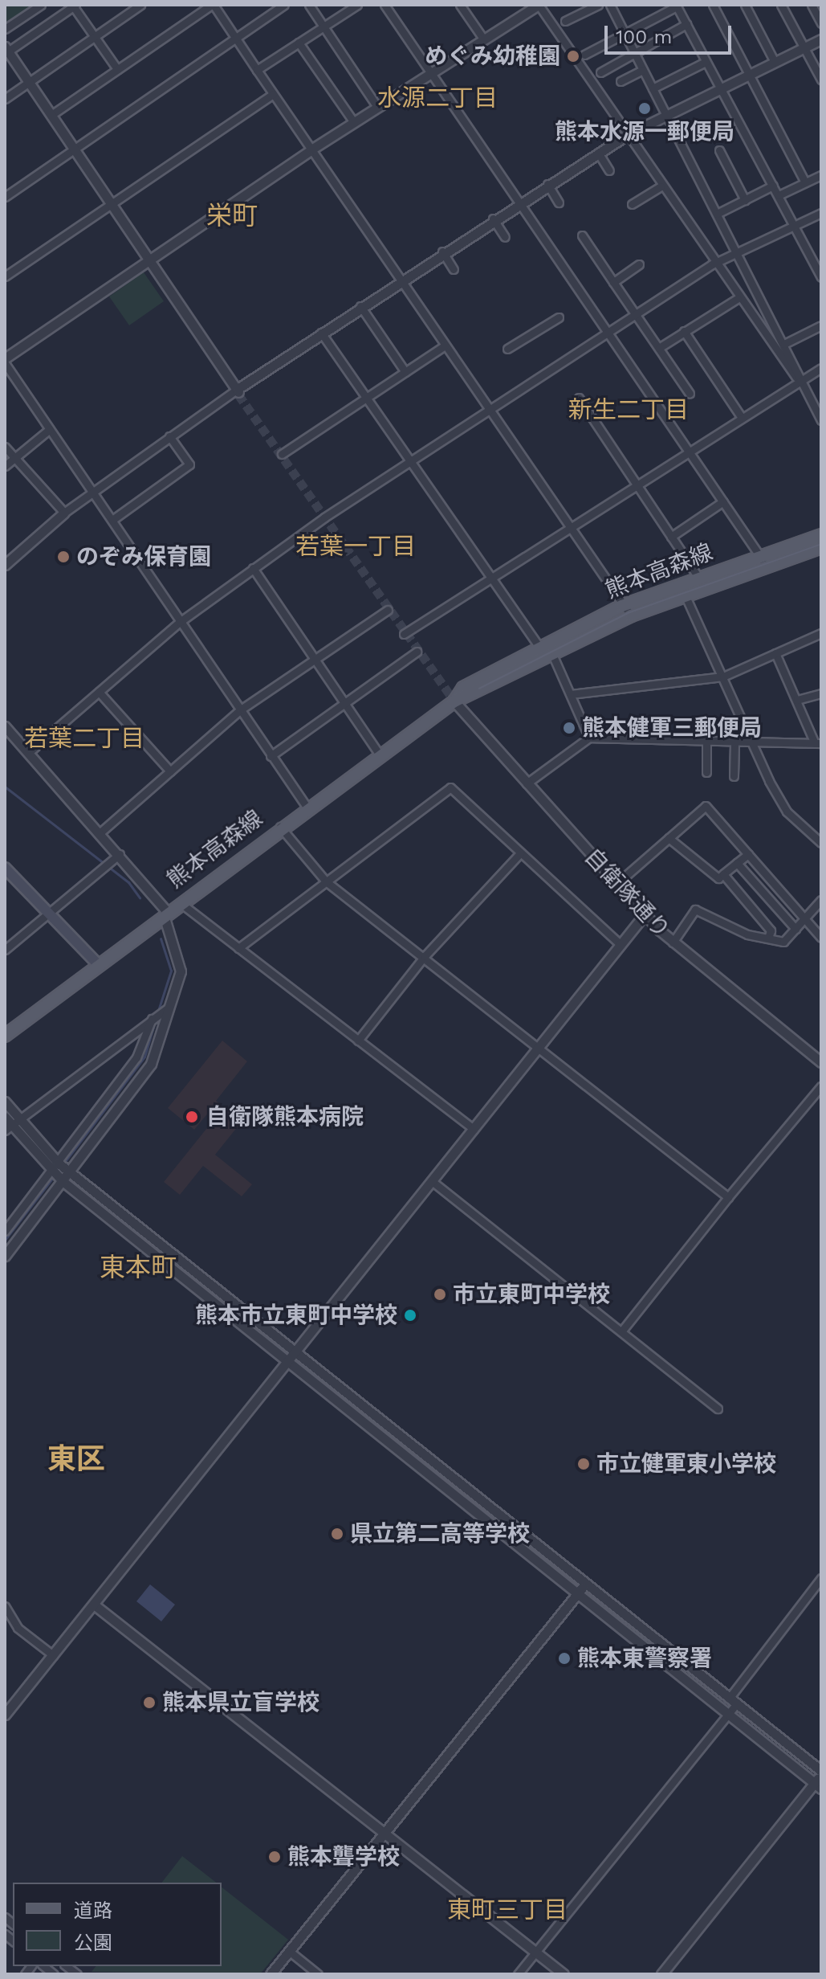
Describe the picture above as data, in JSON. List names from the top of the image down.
{
  "streets": {
    "main road": ["熊本高森線"],
    "street": ["自衛隊通り"]
  },
  "crossings": [
    ["熊本高森線", "自衛隊通り"]
  ],
  "districts": [
    "水源二丁目",
    "栄町",
    "新生二丁目",
    "若葉一丁目",
    "若葉二丁目",
    "東本町",
    "東区",
    "東町三丁目"
  ],
  "places": [
    "めぐみ幼稚園",
    "熊本水源一郵便局",
    "のぞみ保育園",
    "熊本健軍三郵便局",
    "自衛隊熊本病院",
    "市立東町中学校",
    "熊本市立東町中学校",
    "市立健軍東小学校",
    "県立第二高等学校",
    "熊本東警察署",
    "熊本県立盲学校",
    "熊本聾学校"
  ],
  "legend": ["道路", "公園"],
  "scale_bar": "100 m"
}
